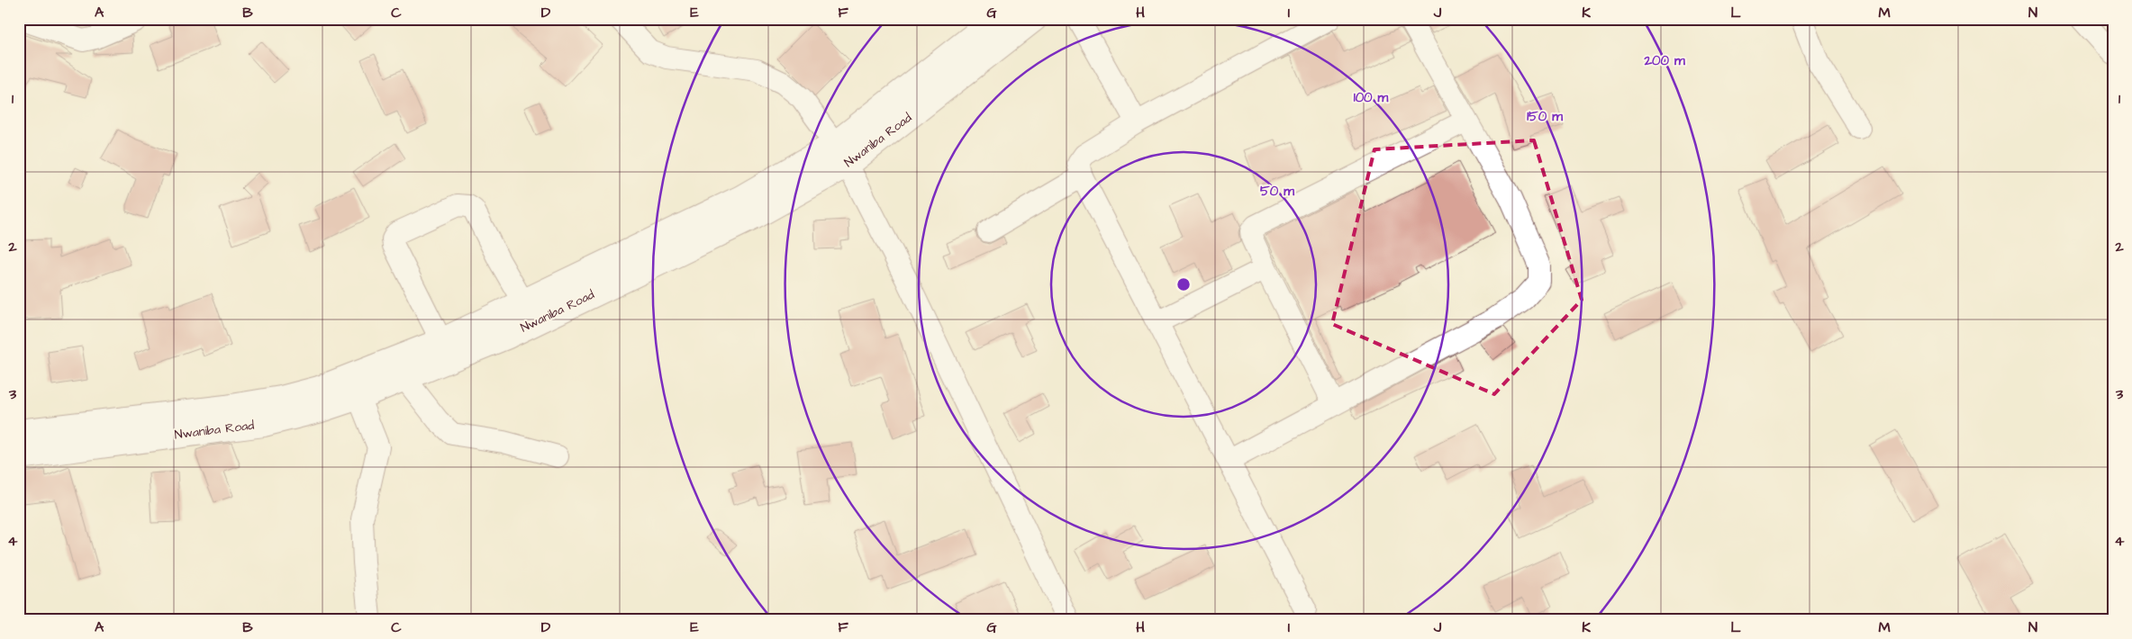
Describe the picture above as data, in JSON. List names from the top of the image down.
{
  "streets": {
    "main road": ["Nwaniba Road"]
  },
  "grid": {
    "columns": [
      "A",
      "B",
      "C",
      "D",
      "E",
      "F",
      "G",
      "H",
      "I",
      "J",
      "K",
      "L",
      "M",
      "N"
    ],
    "rows": [
      "1",
      "2",
      "3",
      "4"
    ]
  },
  "rings": [
    "200 m",
    "100 m",
    "150 m",
    "50 m"
  ]
}
